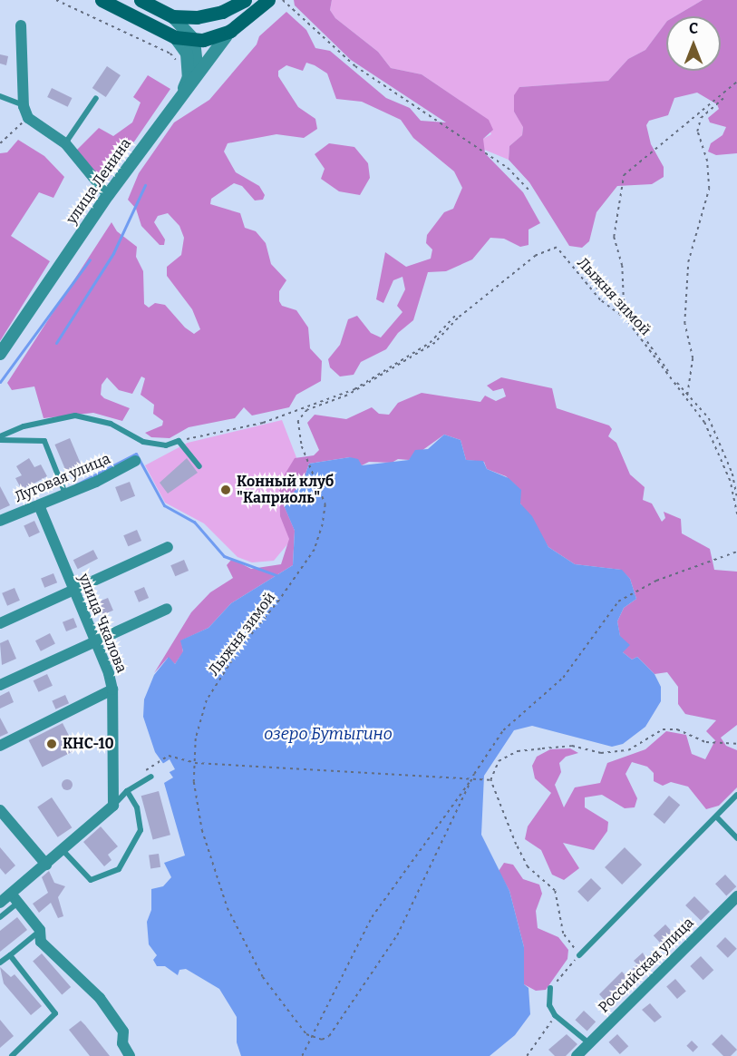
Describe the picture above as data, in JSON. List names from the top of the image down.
{
  "streets": {
    "main road": ["улица Ленина"],
    "street": ["Луговая улица", "улица Чкалова", "Российская улица"],
    "path": ["Лыжня зимой"]
  },
  "crossings": [
    ["Луговая улица", "улица Чкалова"]
  ],
  "water": ["озеро Бутыгино"],
  "places": ["Конный клуб \"Каприоль\"", "КНС-10"],
  "north": "top"
}
